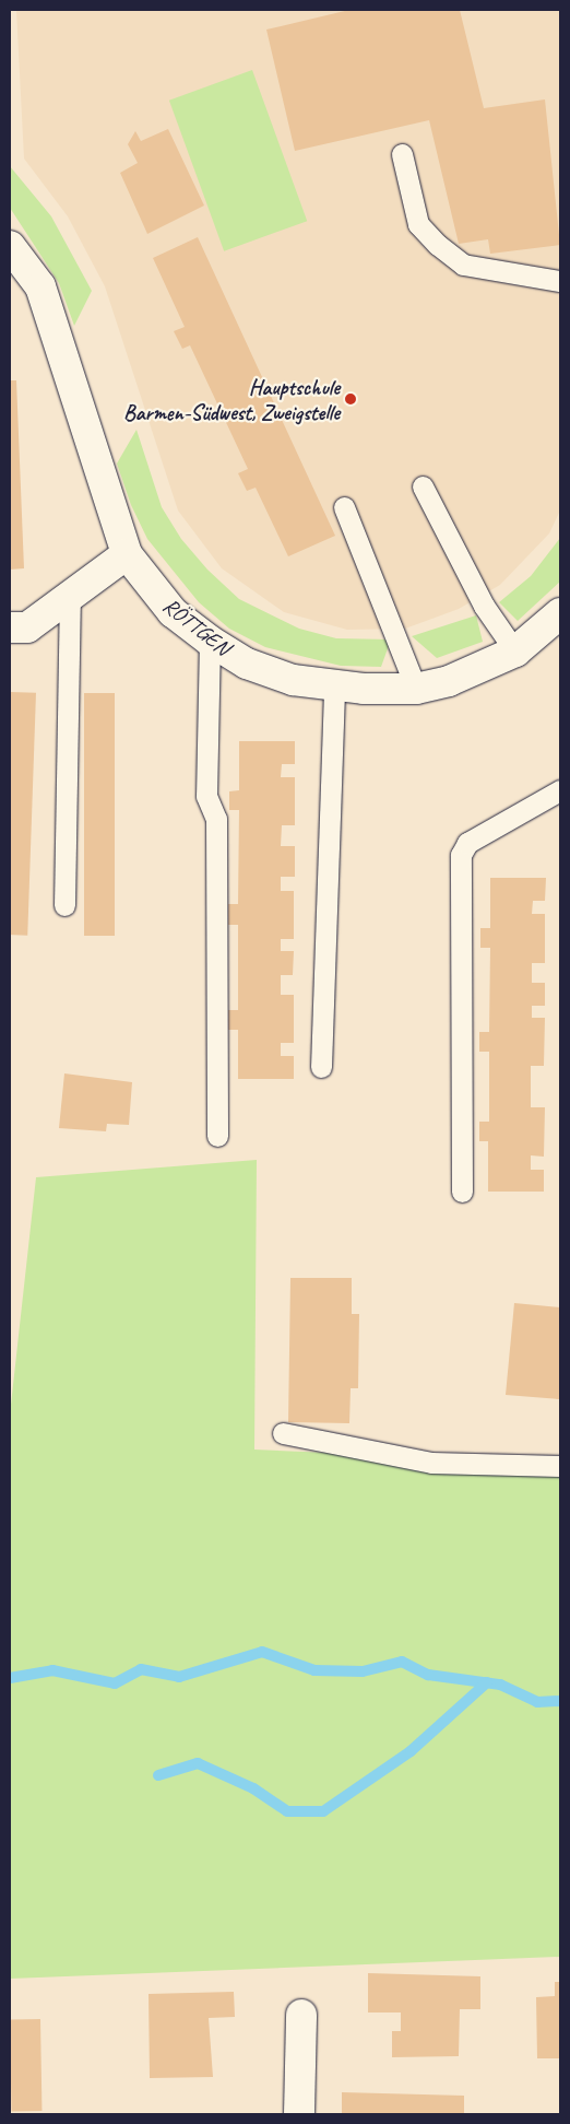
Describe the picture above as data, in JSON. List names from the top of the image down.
{
  "streets": {
    "street": ["RÖTTGEN"]
  },
  "places": ["Hauptschule Barmen-Südwest, Zweigstelle"]
}
